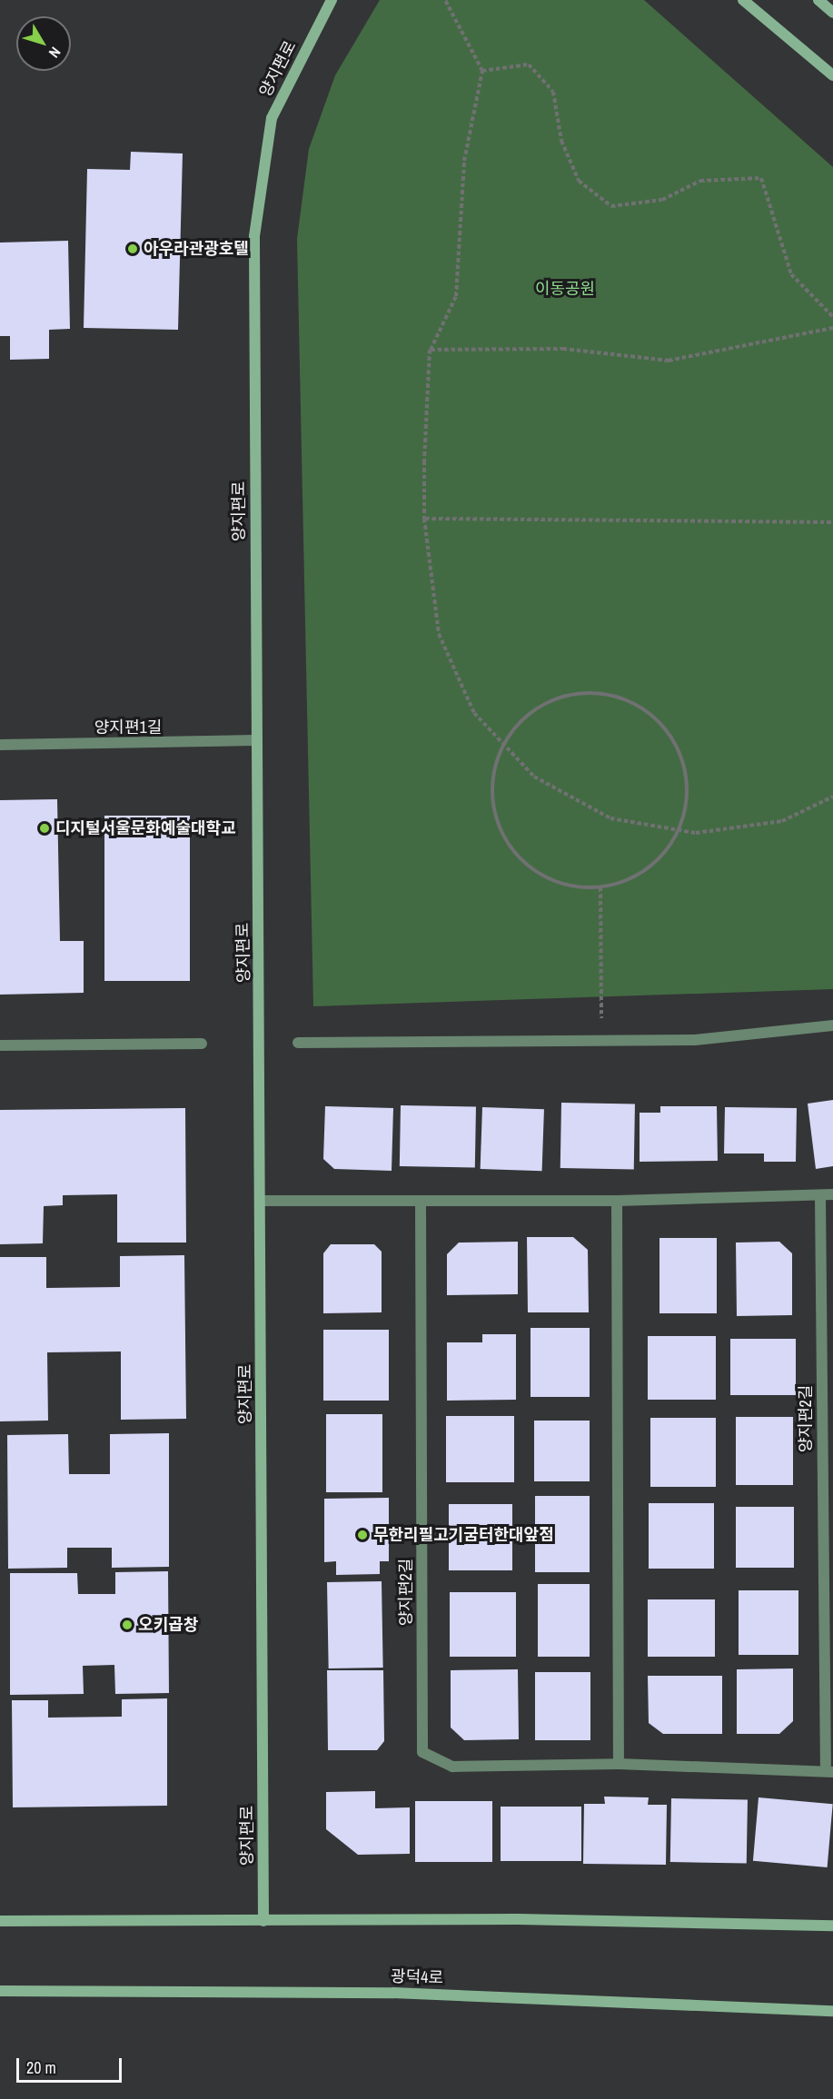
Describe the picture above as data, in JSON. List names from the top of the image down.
{
  "streets": {
    "street": [
      "양지편로",
      "양지편1길",
      "양지편2길",
      "광덕4로"
    ]
  },
  "crossings": [
    ["양지편로", "양지편1길"]
  ],
  "parks": ["이동공원"],
  "places": [
    "아우라관광호텔",
    "디지털서울문화예술대학교",
    "무한리필고기굼터한대앞점",
    "오키곱창"
  ],
  "scale_bar": "20 m",
  "north": "bottom right"
}
